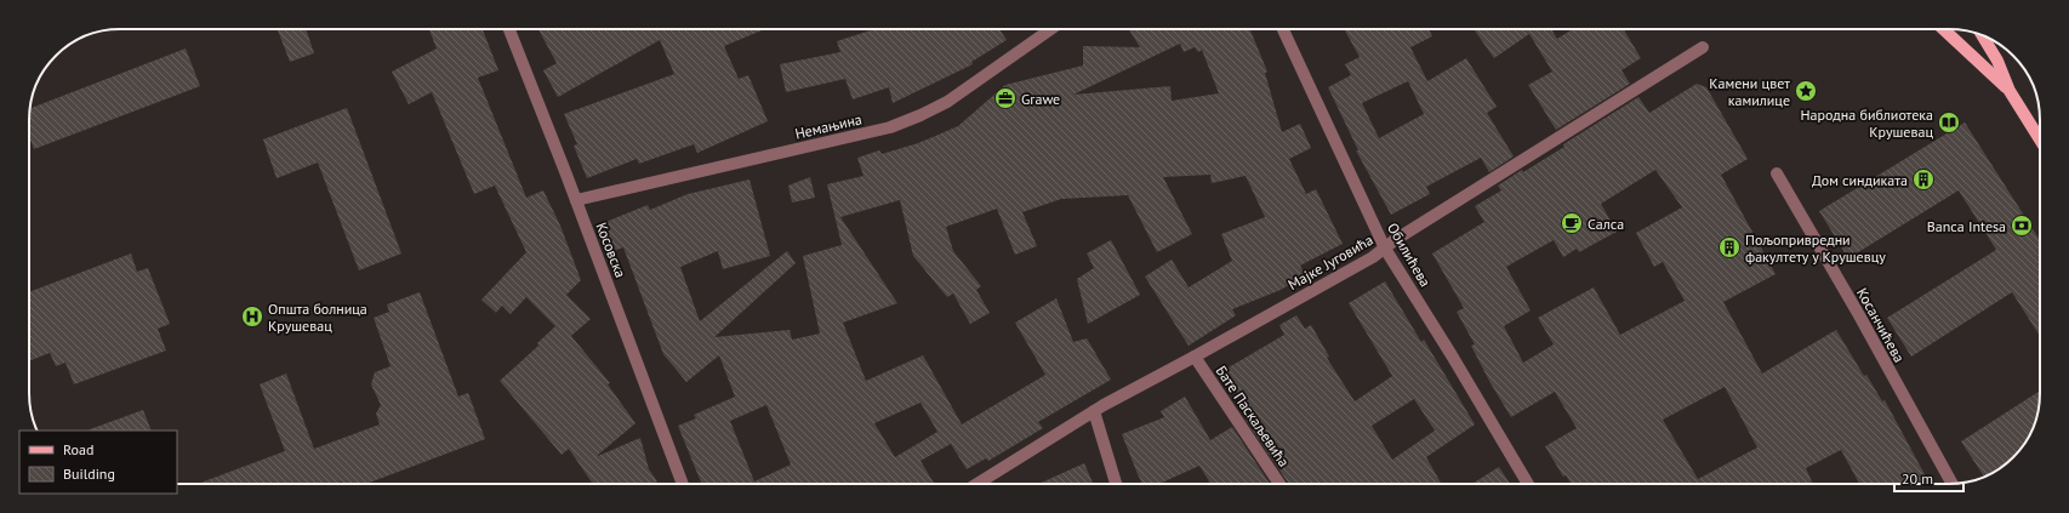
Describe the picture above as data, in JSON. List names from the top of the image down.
{
  "streets": {
    "street": [
      "Немањина",
      "Косовска",
      "Обилићева",
      "Мајке Југовића",
      "Косанчићева",
      "Бате Паскаљевића"
    ]
  },
  "crossings": [
    ["Немањина", "Косовска"],
    ["Обилићева", "Мајке Југовића"],
    ["Мајке Југовића", "Бате Паскаљевића"]
  ],
  "places": {
    "place": ["Камени цвет камилице"],
    "office": ["Grawe"],
    "library": ["Народна библиотека Крушевац"],
    "building": ["Дом синдиката", "Пољопривредни факултету у Крушевцу"],
    "cafe": ["Салса"],
    "bank": ["Banca Intesa"],
    "hospital": ["Општа болница Крушевац"]
  },
  "legend": ["Road", "Building"],
  "scale_bar": "20 m"
}
